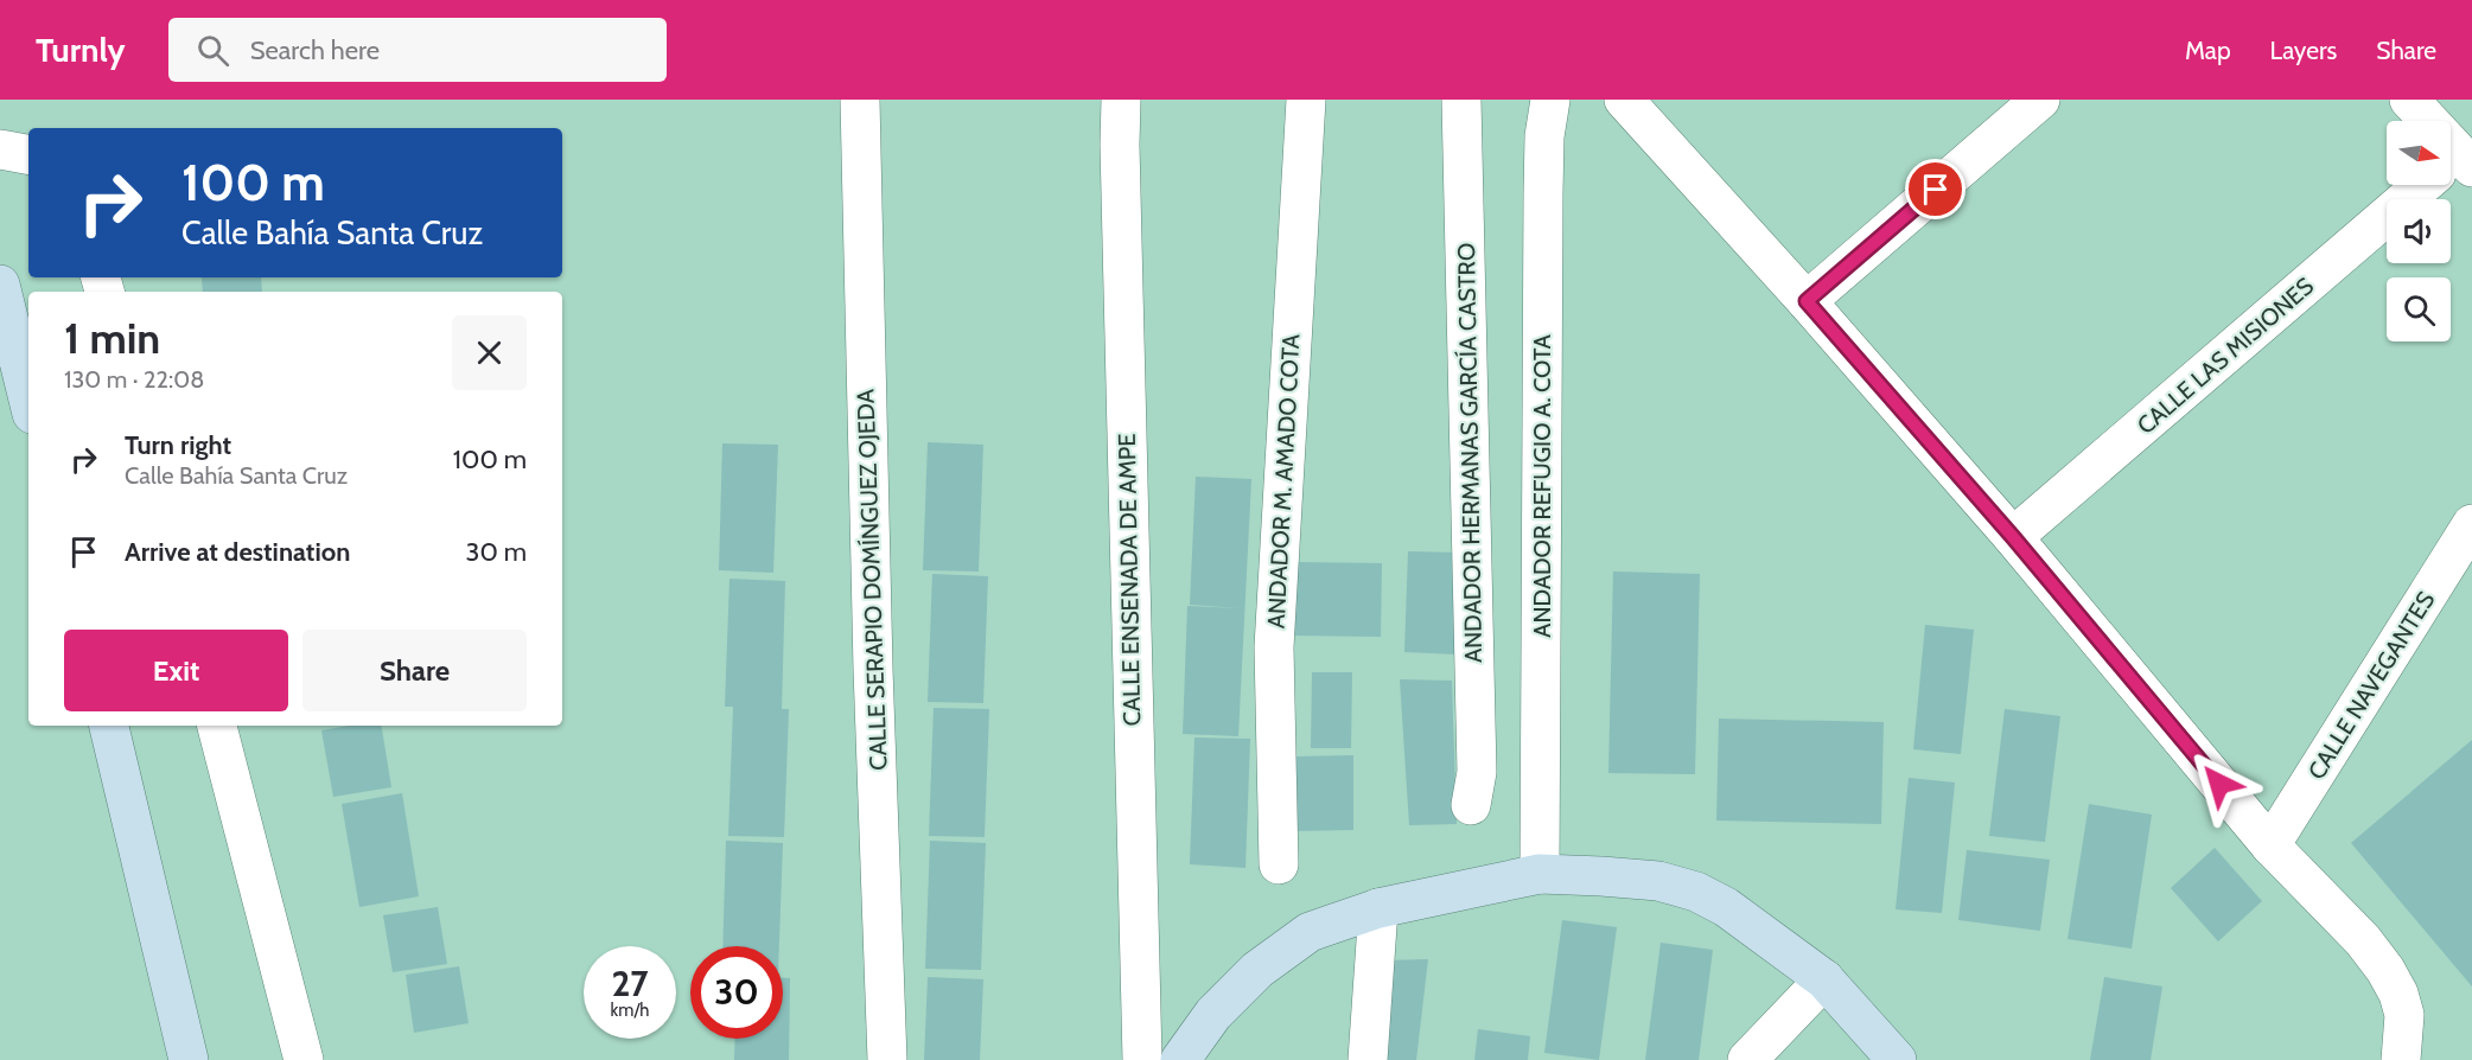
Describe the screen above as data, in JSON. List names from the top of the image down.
{
  "streets": {
    "street": [
      "CALLE LAS MISIONES",
      "ANDADOR HERMANAS GARCÍA CASTRO",
      "ANDADOR M. AMADO COTA",
      "ANDADOR REFUGIO A. COTA",
      "CALLE SERAPIO DOMÍNGUEZ OJEDA",
      "CALLE ENSENADA DE AMPE",
      "CALLE NAVEGANTES"
    ]
  },
  "north": "right",
  "page": {
    "header": "Turnly",
    "search": "Search here",
    "nav": ["Map", "Layers", "Share"],
    "turn": ["100 m", "Calle Bahía Santa Cruz"],
    "heading": ["1 min", "130 m · 22:08"],
    "list": [
      {
        "name": "Turn right",
        "note": "Calle Bahía Santa Cruz",
        "value": "100 m"
      },
      {
        "name": "Arrive at destination",
        "value": "30 m"
      }
    ],
    "buttons": ["Exit", "Share"],
    "speed": "27 km/h",
    "limit": "30"
  }
}
